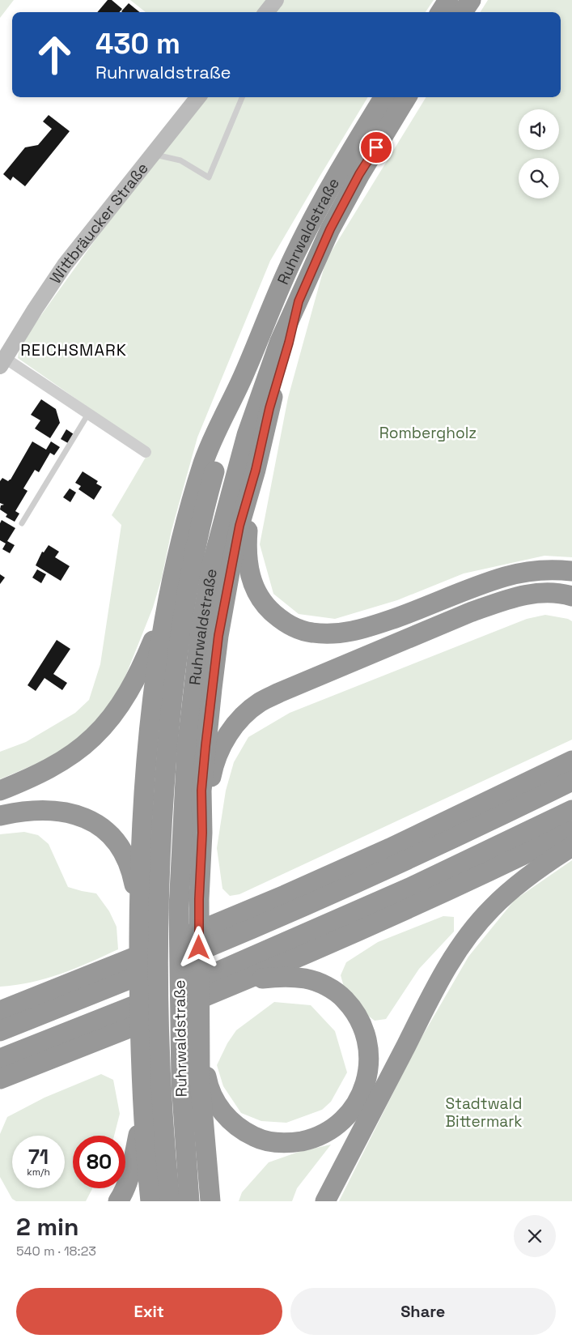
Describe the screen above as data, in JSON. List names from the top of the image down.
{
  "streets": {
    "highway": ["Ruhrwaldstraße"],
    "main road": ["Wittbräucker Straße"]
  },
  "districts": ["REICHSMARK"],
  "parks": ["Rombergholz", "Stadtwald Bittermark"],
  "page": {
    "turn": ["430 m", "Ruhrwaldstraße"],
    "speed": "71 km/h",
    "limit": "80",
    "heading": ["2 min", "540 m · 18:23"],
    "buttons": ["Exit", "Share"]
  }
}
